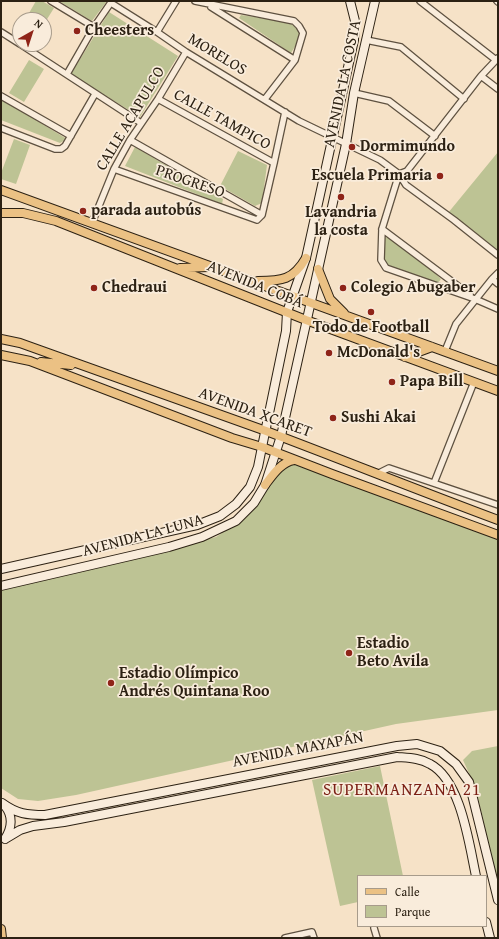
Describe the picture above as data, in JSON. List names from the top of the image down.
{
  "streets": {
    "main road": [
      "AVENIDA LA COSTA",
      "AVENIDA COBÁ",
      "AVENIDA XCARET",
      "AVENIDA LA LUNA",
      "AVENIDA MAYAPÁN"
    ],
    "street": [
      "MORELOS",
      "CALLE ACAPULCO",
      "CALLE TAMPICO",
      "PROGRESO"
    ]
  },
  "crossings": [
    ["MORELOS", "AVENIDA LA COSTA"],
    ["MORELOS", "CALLE ACAPULCO"],
    ["AVENIDA LA COSTA", "AVENIDA COBÁ"],
    ["AVENIDA LA COSTA", "AVENIDA XCARET"],
    ["AVENIDA LA COSTA", "AVENIDA LA LUNA"],
    ["CALLE ACAPULCO", "CALLE TAMPICO"],
    ["CALLE ACAPULCO", "PROGRESO"],
    ["CALLE ACAPULCO", "AVENIDA COBÁ"],
    ["AVENIDA XCARET", "AVENIDA LA LUNA"]
  ],
  "districts": ["SUPERMANZANA 21"],
  "places": [
    "Cheesters",
    "Dormimundo",
    "Escuela Primaria",
    "Lavandria la costa",
    "parada autobús",
    "Chedraui",
    "Colegio Abugaber",
    "Todo de Football",
    "McDonald's",
    "Papa Bill",
    "Sushi Akai",
    "Estadio Beto Avila",
    "Estadio Olímpico Andrés Quintana Roo"
  ],
  "legend": ["Calle", "Parque"],
  "north": "top right"
}
